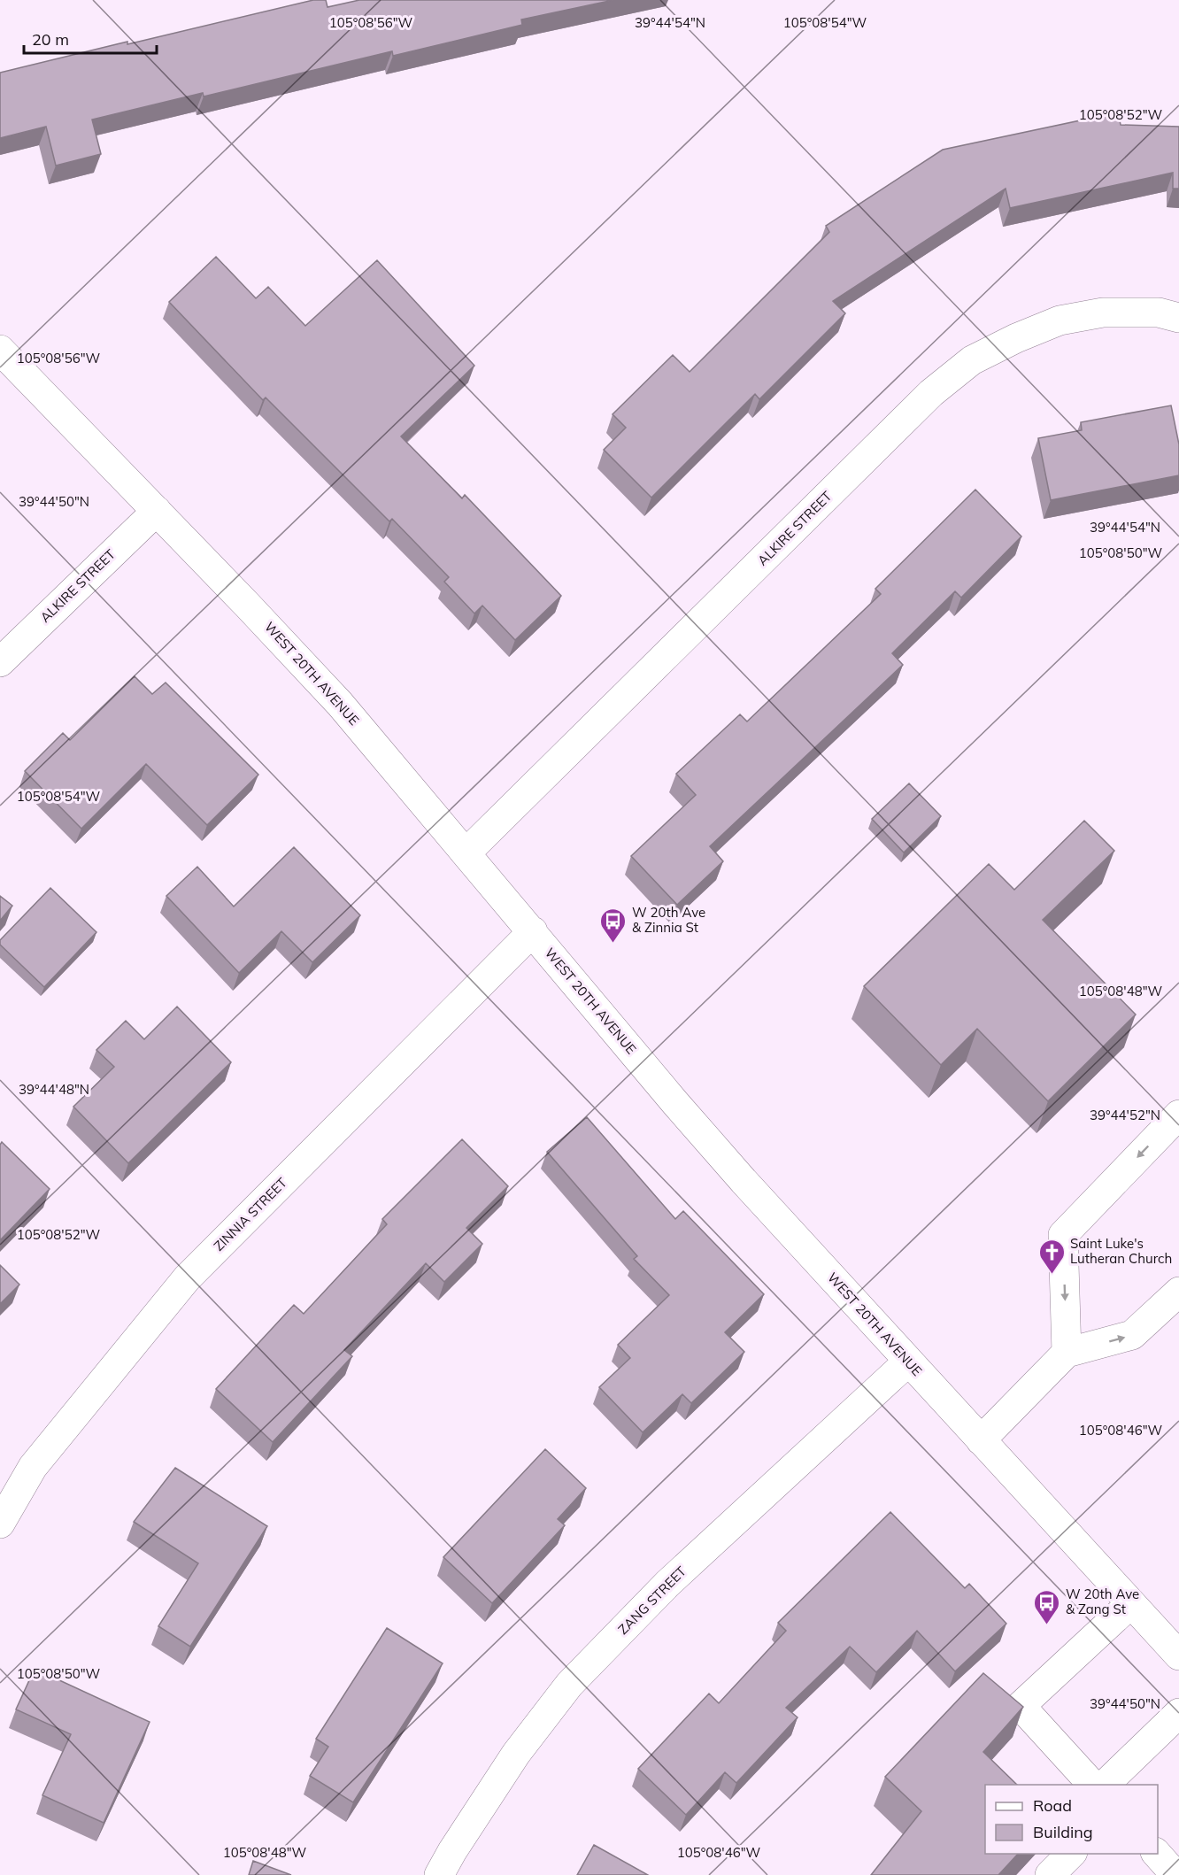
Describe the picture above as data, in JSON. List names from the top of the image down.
{
  "streets": {
    "street": [
      "ALKIRE STREET",
      "WEST 20TH AVENUE",
      "ZINNIA STREET",
      "ZANG STREET"
    ]
  },
  "crossings": [
    ["ALKIRE STREET", "WEST 20TH AVENUE"],
    ["WEST 20TH AVENUE", "ZINNIA STREET"],
    ["WEST 20TH AVENUE", "ZANG STREET"]
  ],
  "places": {
    "bus stop": ["W 20th Ave & Zinnia St", "W 20th Ave & Zang St"],
    "church": ["Saint Luke's Lutheran Church"]
  },
  "legend": ["Road", "Building"],
  "scale_bar": "20 m",
  "coordinates": [
    "105°08'56\"W",
    "105°08'54\"W",
    "39°44'54\"N",
    "105°08'52\"W",
    "39°44'50\"N",
    "105°08'50\"W",
    "105°08'48\"W",
    "39°44'48\"N",
    "39°44'52\"N",
    "105°08'46\"W"
  ]
}
